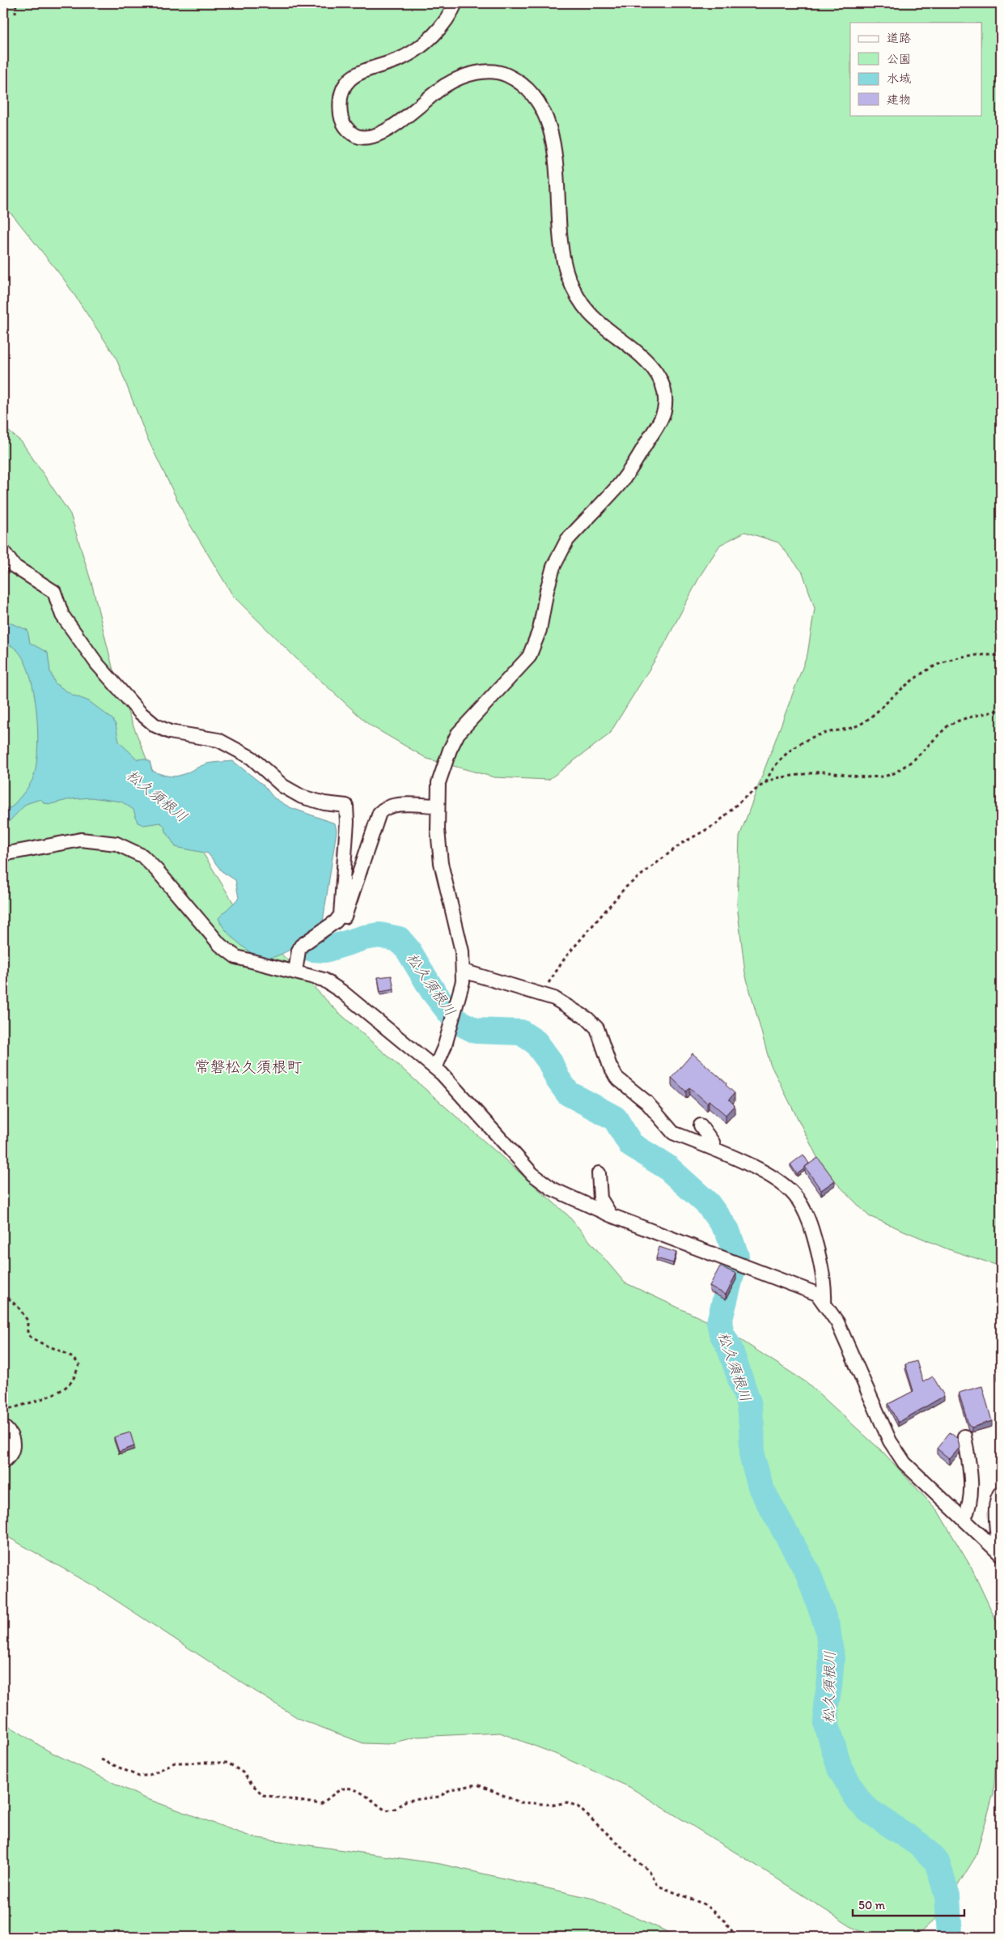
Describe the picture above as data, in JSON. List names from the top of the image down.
{
  "districts": ["常磐松久須根町"],
  "water": ["松久須根川"],
  "legend": [
    "道路",
    "公園",
    "水域",
    "建物"
  ],
  "scale_bar": "50 m"
}
